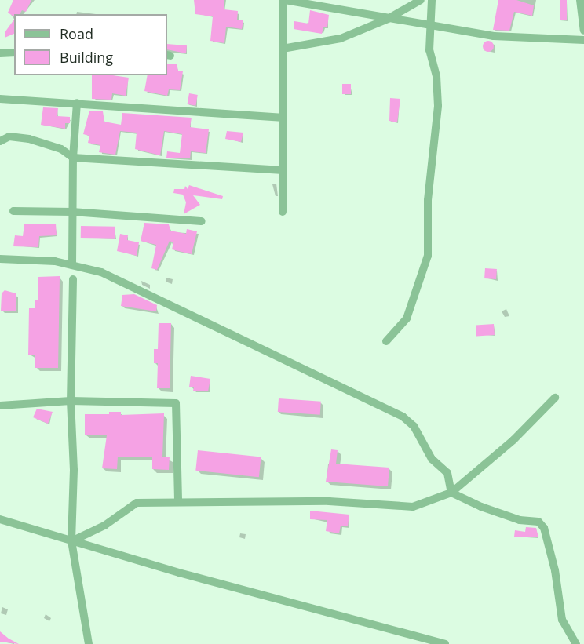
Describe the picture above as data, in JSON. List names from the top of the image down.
{
  "legend": ["Road", "Building"]
}
